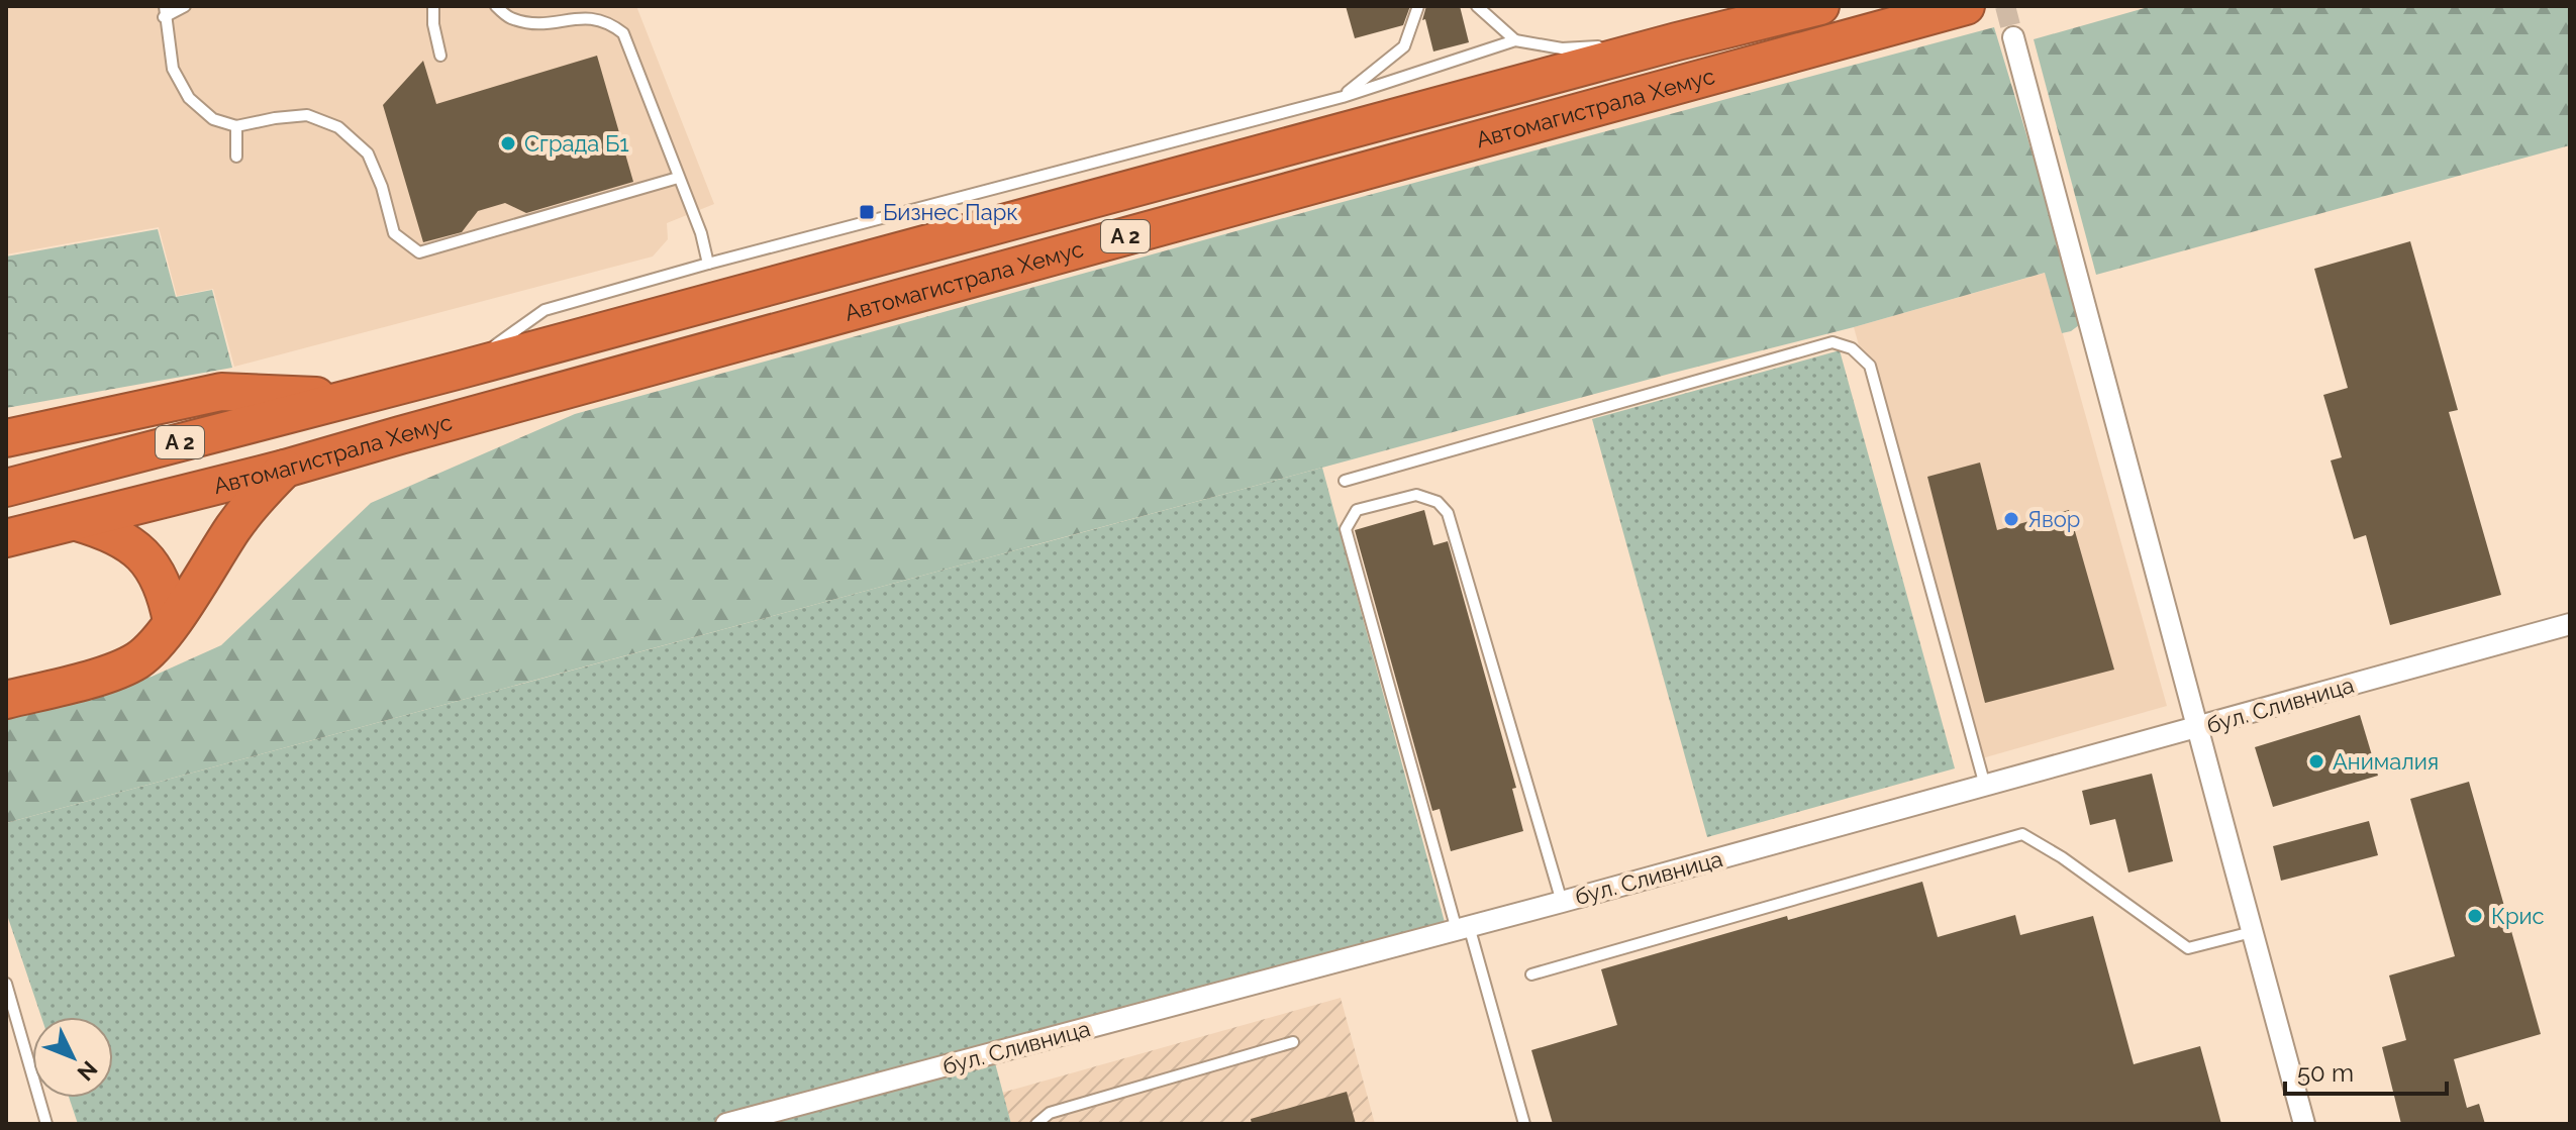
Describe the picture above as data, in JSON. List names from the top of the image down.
{
  "streets": {
    "highway": ["Автомагистрала Хемус", "A 2"],
    "street": ["бул. Сливница"]
  },
  "places": {
    "other": [
      "Сграда Б1",
      "Явор",
      "Анималия",
      "Крис"
    ],
    "transit": ["Бизнес Парк"]
  },
  "scale_bar": "50 m",
  "north": "bottom right"
}
